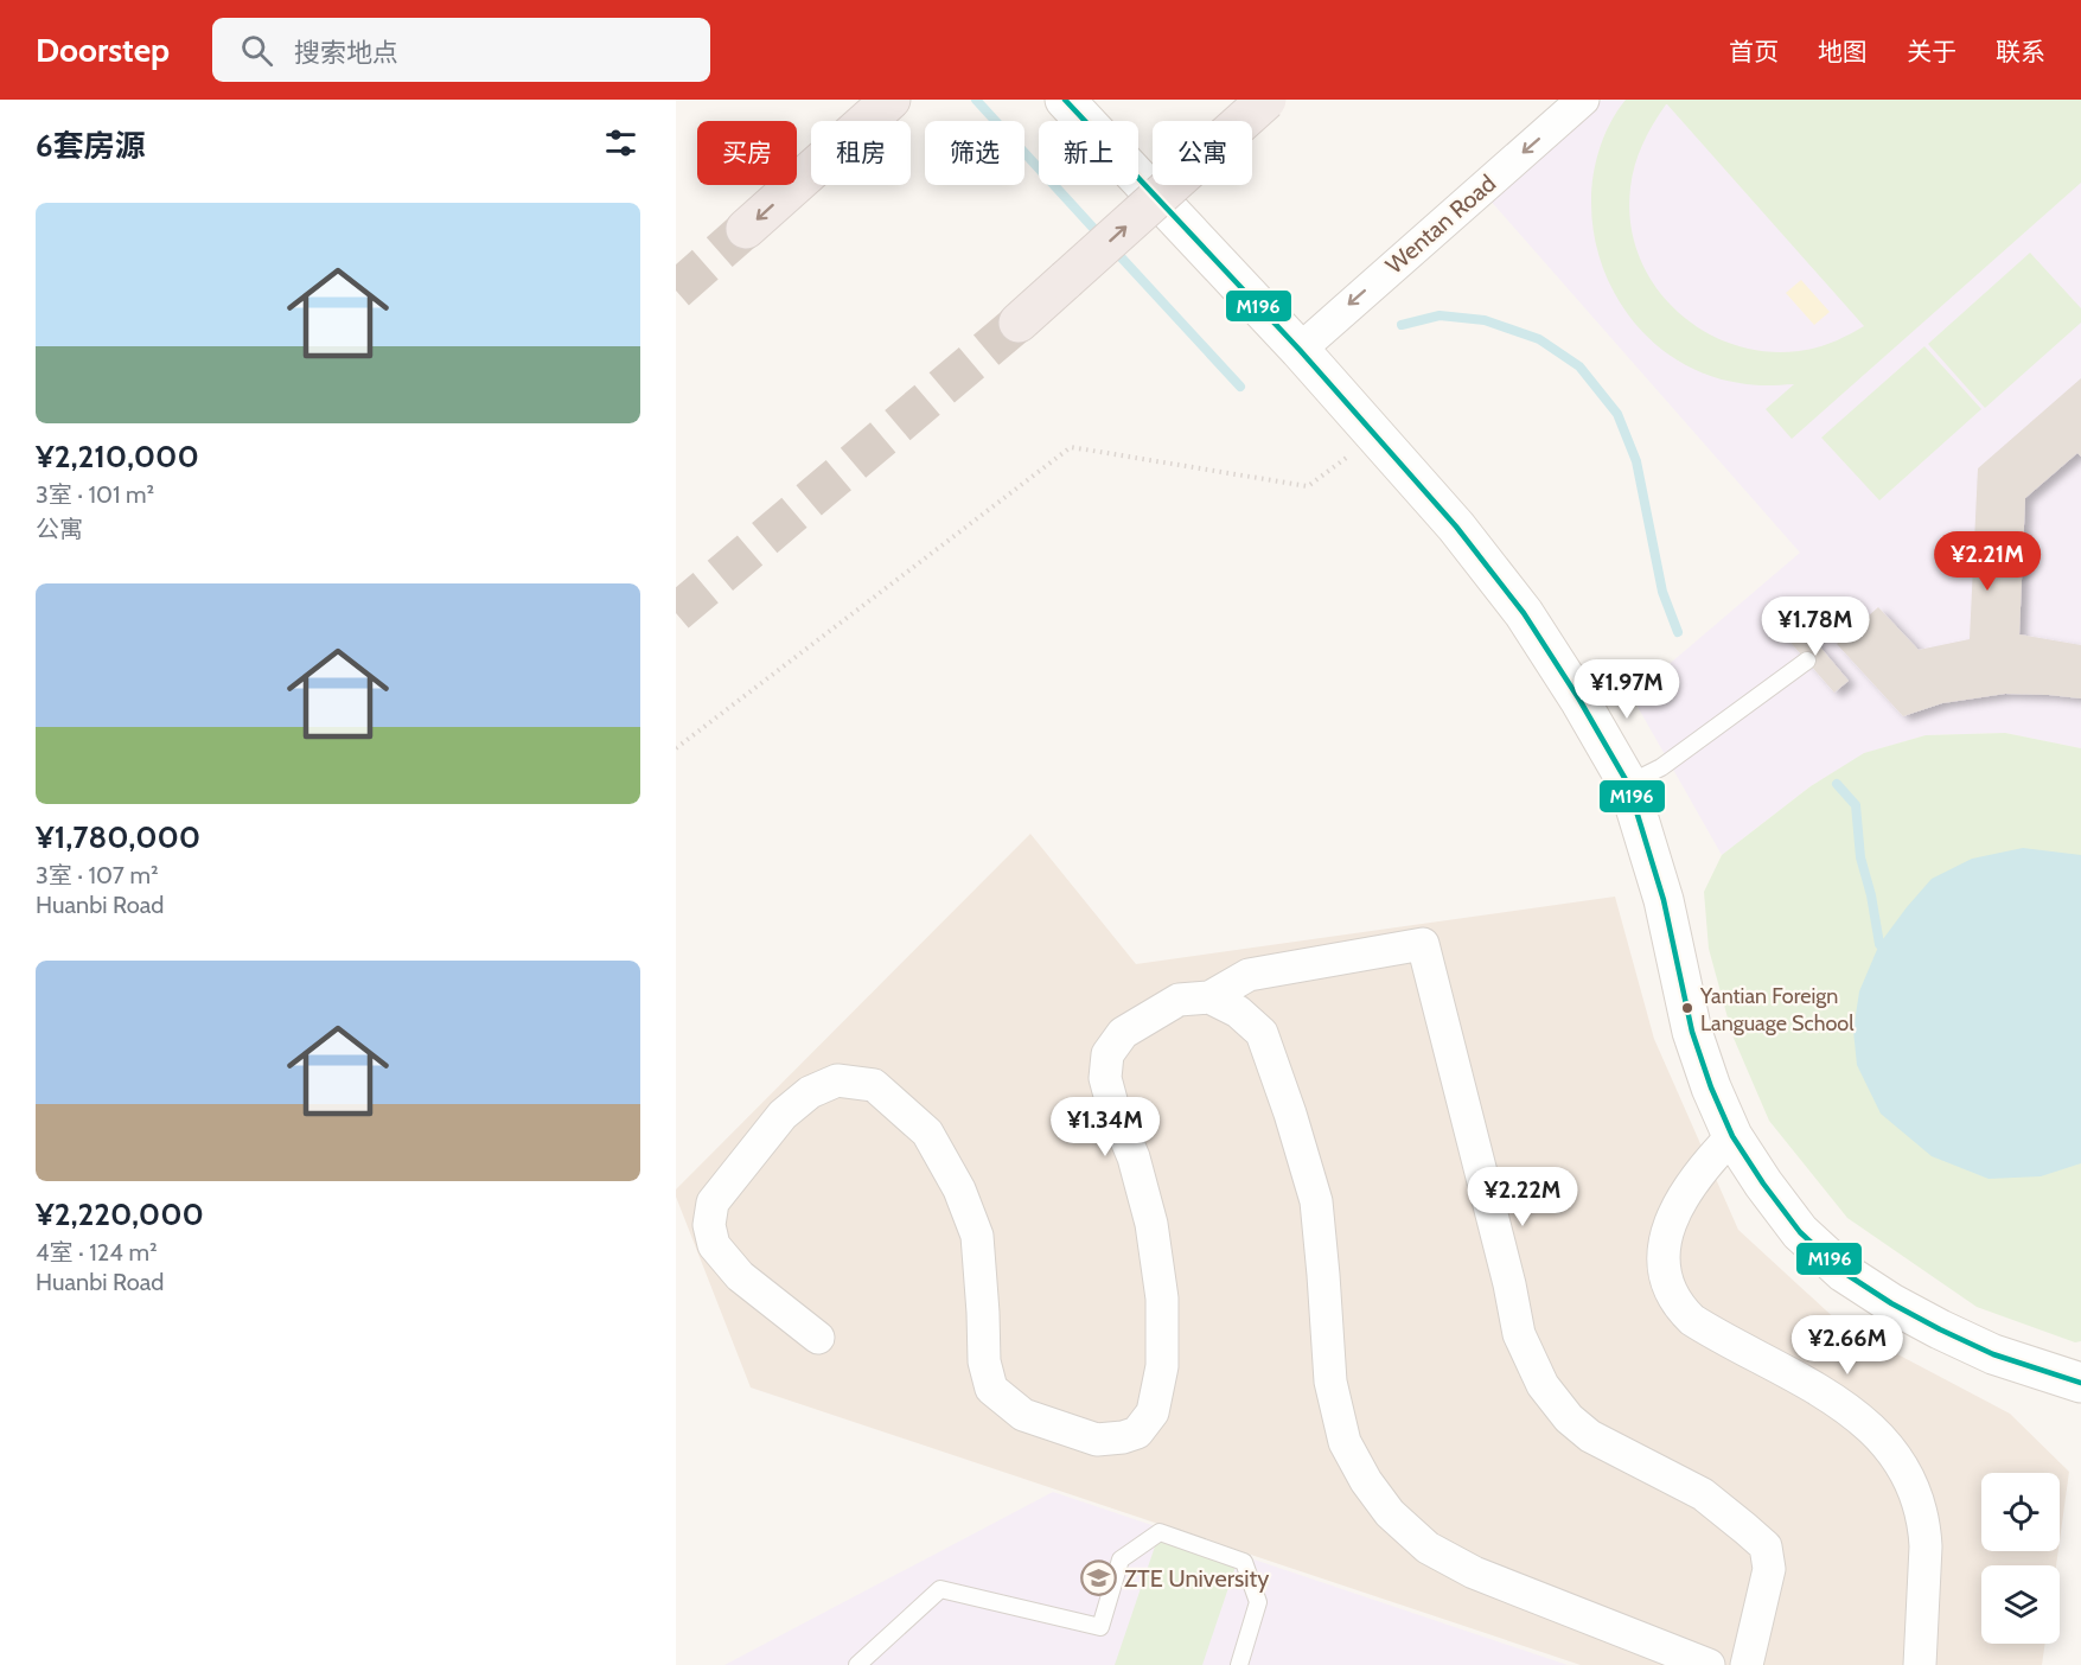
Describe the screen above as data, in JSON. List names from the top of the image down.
{
  "streets": {
    "street": ["Wentan Road"]
  },
  "one_way": ["Wentan Road"],
  "places": {
    "other": ["Yantian Foreign Language School"],
    "school or university": ["ZTE University"]
  },
  "lines": ["transit line M196"],
  "page": {
    "header": "Doorstep",
    "search": "搜索地点",
    "nav": [
      "首页",
      "地图",
      "关于",
      "联系"
    ],
    "heading": "6套房源",
    "chip": [
      "买房",
      "租房",
      "筛选",
      "新上",
      "公寓"
    ],
    "list": [
      {
        "name": "¥2,210,000",
        "note": "3室 · 101 m² · 公寓"
      },
      {
        "name": "¥1,780,000",
        "note": "3室 · 107 m² · Huanbi Road"
      },
      {
        "name": "¥2,220,000",
        "note": "4室 · 124 m² · Huanbi Road"
      }
    ],
    "price": [
      "¥2.21M",
      "¥1.78M",
      "¥1.97M",
      "¥1.34M",
      "¥2.22M",
      "¥2.66M"
    ]
  }
}
